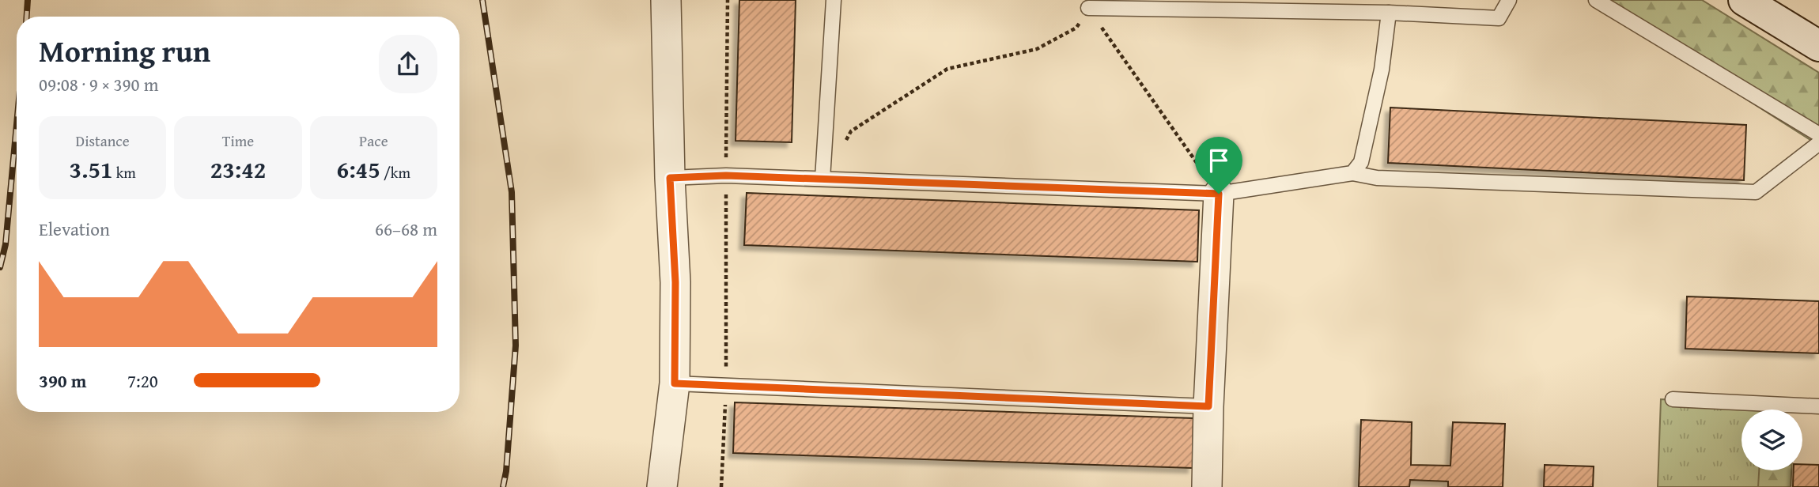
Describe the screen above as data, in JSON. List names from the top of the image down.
{
  "page": {
    "heading": ["Morning run", "09:08 · 9 × 390 m"],
    "stats": [
      ["Distance", "3.51 km"],
      ["Time", "23:42"],
      ["Pace", "6:45 /km"]
    ],
    "chart": ["Elevation", "66–68 m"],
    "list": [
      {
        "name": "390 m",
        "note": "7:20"
      }
    ]
  }
}
